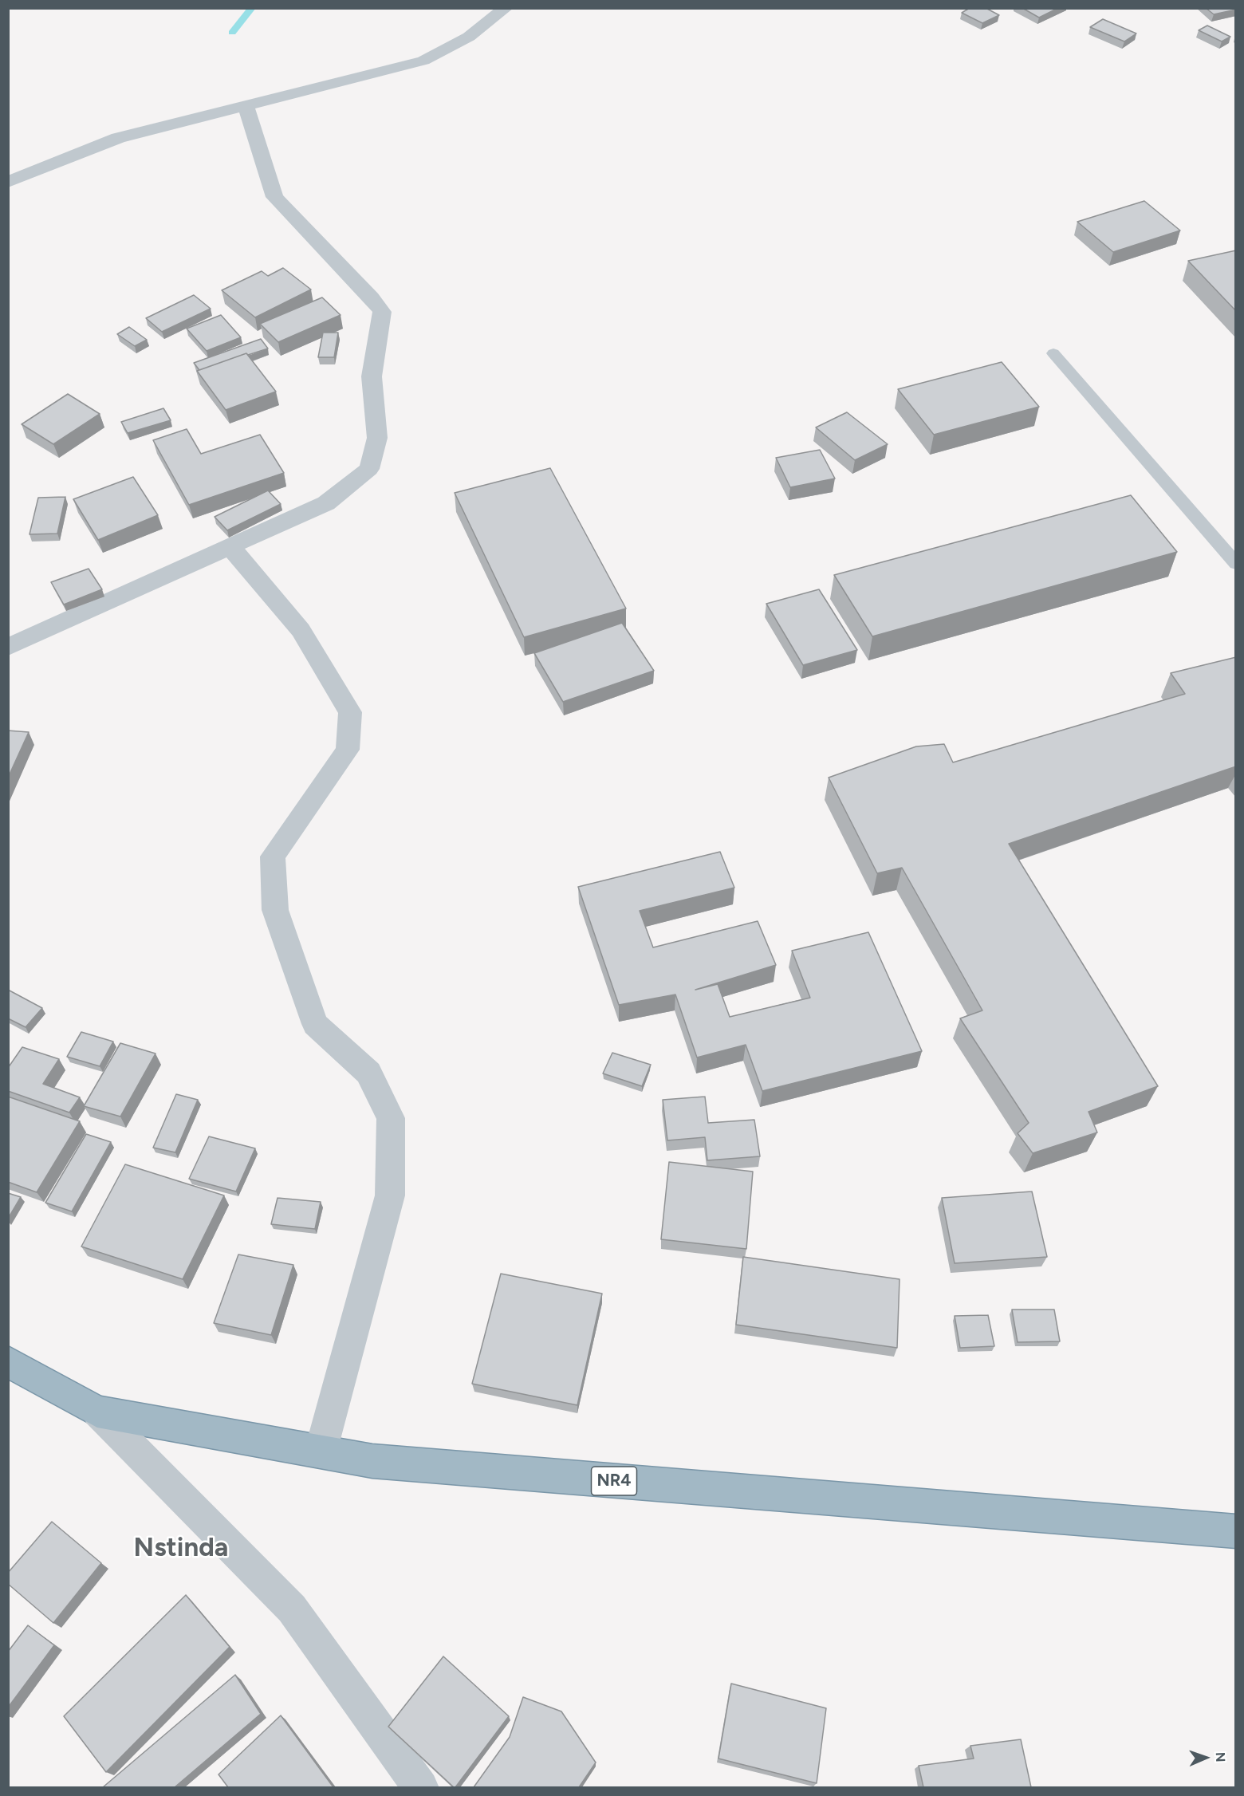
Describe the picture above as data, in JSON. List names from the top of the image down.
{
  "streets": {
    "highway": ["NR4"]
  },
  "districts": ["Nstinda"],
  "north": "right"
}
